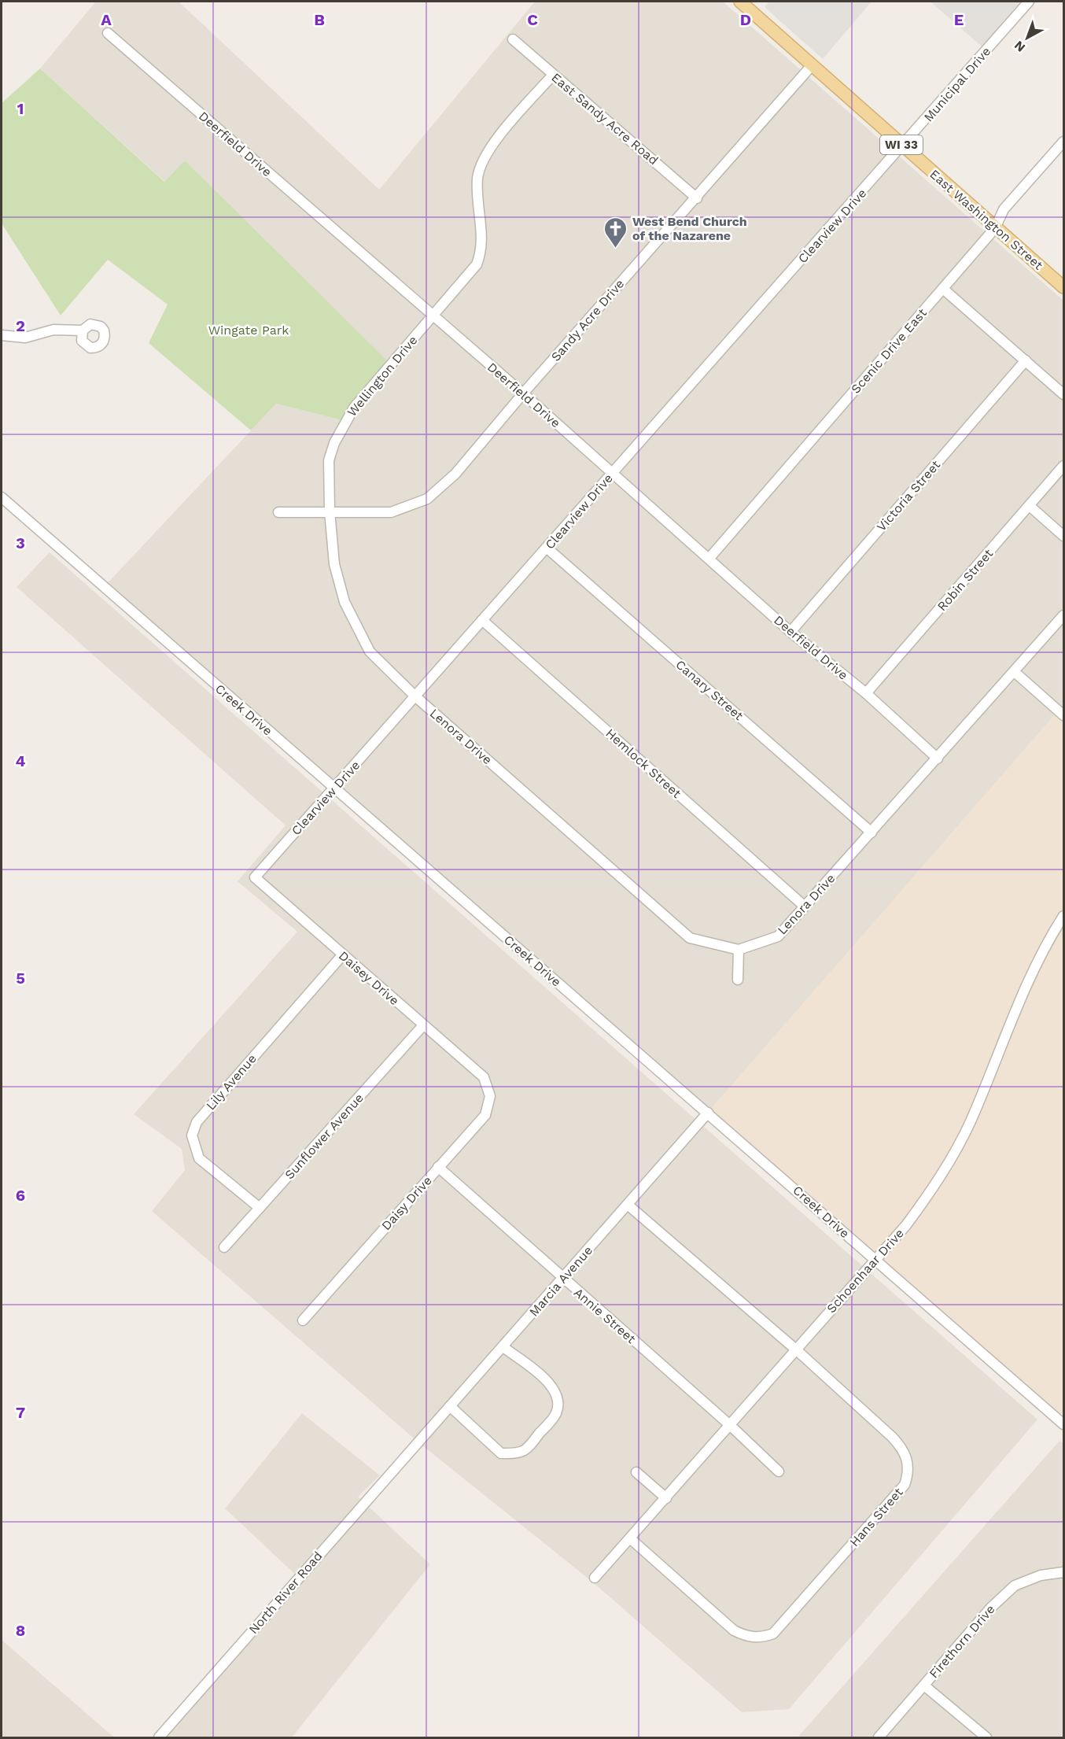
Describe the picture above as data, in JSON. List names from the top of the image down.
{
  "streets": {
    "main road": ["WI 33", "East Washington Street"],
    "street": [
      "Municipal Drive",
      "East Sandy Acre Road",
      "Deerfield Drive",
      "Clearview Drive",
      "Sandy Acre Drive",
      "Scenic Drive East",
      "Wellington Drive",
      "Victoria Street",
      "Robin Street",
      "Canary Street",
      "Creek Drive",
      "Lenora Drive",
      "Hemlock Street",
      "Daisey Drive",
      "Lily Avenue",
      "Sunflower Avenue",
      "Daisy Drive",
      "Schoenhaar Drive",
      "Marcia Avenue",
      "Annie Street",
      "Hans Street",
      "North River Road",
      "Firethorn Drive"
    ]
  },
  "crossings": [
    ["Municipal Drive", "East Washington Street"],
    ["Municipal Drive", "Clearview Drive"],
    ["East Sandy Acre Road", "Sandy Acre Drive"],
    ["East Sandy Acre Road", "Wellington Drive"],
    ["Deerfield Drive", "Clearview Drive"],
    ["Deerfield Drive", "Sandy Acre Drive"],
    ["Deerfield Drive", "Scenic Drive East"],
    ["Deerfield Drive", "Wellington Drive"],
    ["Deerfield Drive", "Victoria Street"],
    ["Deerfield Drive", "Robin Street"],
    ["Deerfield Drive", "Lenora Drive"],
    ["East Washington Street", "Clearview Drive"],
    ["East Washington Street", "Sandy Acre Drive"],
    ["East Washington Street", "Scenic Drive East"],
    ["Clearview Drive", "Wellington Drive"],
    ["Clearview Drive", "Canary Street"],
    ["Clearview Drive", "Creek Drive"],
    ["Clearview Drive", "Lenora Drive"],
    ["Clearview Drive", "Hemlock Street"],
    ["Clearview Drive", "Daisey Drive"],
    ["Sandy Acre Drive", "Wellington Drive"],
    ["Wellington Drive", "Lenora Drive"],
    ["Canary Street", "Lenora Drive"],
    ["Creek Drive", "Schoenhaar Drive"],
    ["Creek Drive", "Marcia Avenue"],
    ["Lenora Drive", "Hemlock Street"],
    ["Daisey Drive", "Lily Avenue"],
    ["Daisey Drive", "Sunflower Avenue"],
    ["Daisey Drive", "Daisy Drive"],
    ["Lily Avenue", "Sunflower Avenue"],
    ["Daisy Drive", "Annie Street"],
    ["Schoenhaar Drive", "Annie Street"],
    ["Schoenhaar Drive", "Hans Street"],
    ["Marcia Avenue", "Annie Street"],
    ["Marcia Avenue", "Hans Street"],
    ["Marcia Avenue", "North River Road"]
  ],
  "parks": ["Wingate Park"],
  "places": {
    "church": ["West Bend Church of the Nazarene"]
  },
  "north": "bottom left",
  "grid": {
    "columns": [
      "A",
      "B",
      "C",
      "D",
      "E"
    ],
    "rows": [
      "1",
      "2",
      "3",
      "4",
      "5",
      "6",
      "7",
      "8"
    ]
  }
}
